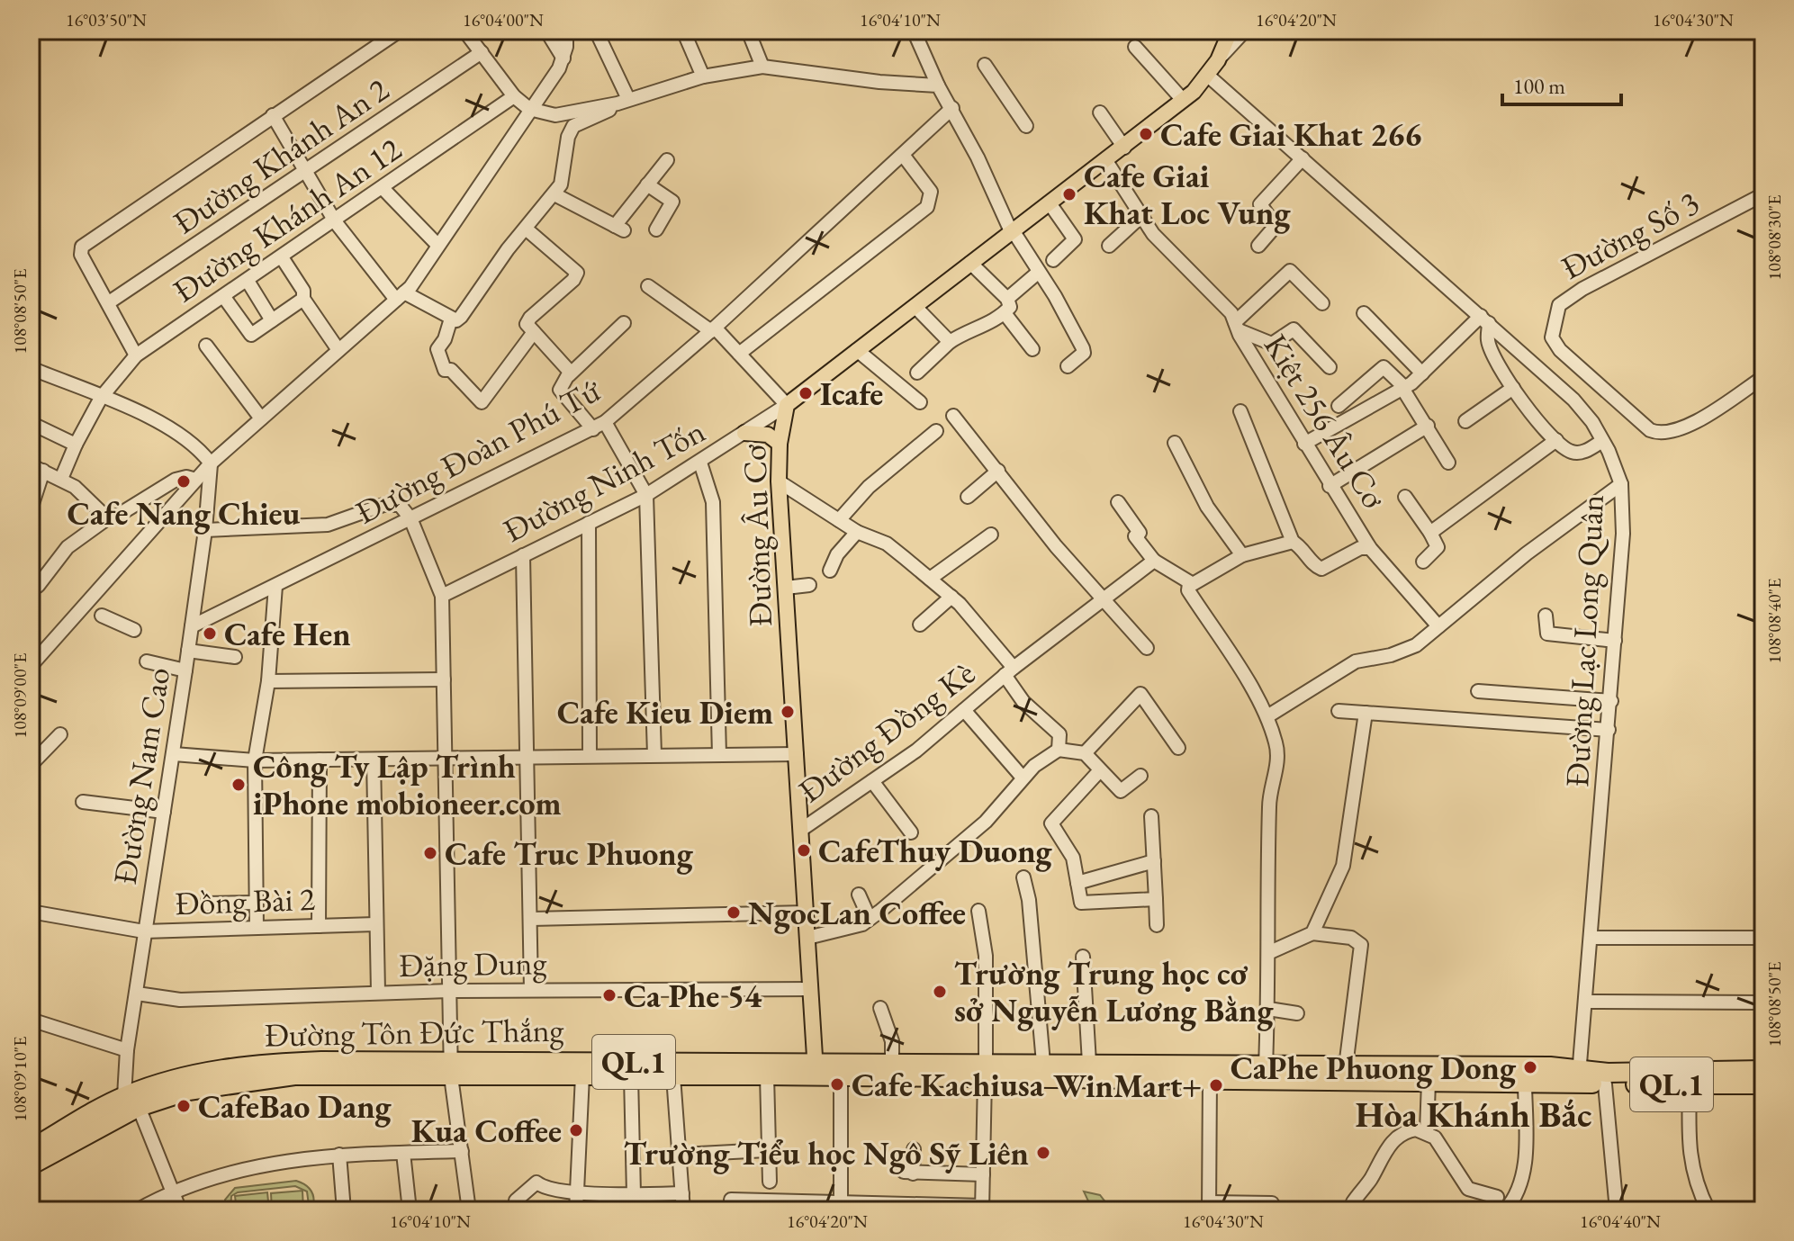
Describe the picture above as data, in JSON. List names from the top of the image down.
{
  "streets": {
    "highway": ["Đường Tôn Đức Thắng", "QL.1"],
    "main road": ["Đường Âu Cơ"],
    "street": [
      "Đường Khánh An 2",
      "Đường Khánh An 12",
      "Đường Số 3",
      "Kiệt 256 Âu Cơ",
      "Đường Đoàn Phú Tứ",
      "Đường Ninh Tốn",
      "Đường Lạc Long Quân",
      "Đường Đồng Kè",
      "Đường Nam Cao",
      "Đồng Bài 2",
      "Đặng Dung"
    ]
  },
  "crossings": [
    ["Kiệt 256 Âu Cơ", "Đường Âu Cơ"],
    ["Đường Đoàn Phú Tứ", "Đường Nam Cao"],
    ["Đường Ninh Tốn", "Đường Âu Cơ"],
    ["Đường Âu Cơ", "Đường Lạc Long Quân"],
    ["Đường Âu Cơ", "Đường Đồng Kè"],
    ["Đường Âu Cơ", "Đặng Dung"],
    ["Đường Âu Cơ", "Đường Tôn Đức Thắng"],
    ["Đường Âu Cơ", "QL.1"],
    ["Đường Lạc Long Quân", "QL.1"],
    ["Đường Nam Cao", "Đồng Bài 2"],
    ["Đường Nam Cao", "Đặng Dung"],
    ["Đường Nam Cao", "Đường Tôn Đức Thắng"],
    ["Đường Tôn Đức Thắng", "QL.1"]
  ],
  "districts": ["Hòa Khánh Bắc"],
  "places": [
    "Cafe Giai Khat 266",
    "Cafe Giai Khat Loc Vung",
    "Icafe",
    "Cafe Nang Chieu",
    "Cafe Hen",
    "Cafe Kieu Diem",
    "Công Ty Lập Trình iPhone mobioneer.com",
    "CafeThuy Duong",
    "Cafe Truc Phuong",
    "NgocLan Coffee",
    "Trường Trung học cơ sở Nguyễn Lương Bằng",
    "Ca Phe 54",
    "CaPhe Phuong Dong",
    "Cafe Kachiusa",
    "WinMart+",
    "CafeBao Dang",
    "Kua Coffee",
    "Trường Tiểu học Ngô Sỹ Liên"
  ],
  "scale_bar": "100 m",
  "coordinates": [
    "16°03'50\"N",
    "16°04'00\"N",
    "16°04'10\"N",
    "16°04'20\"N",
    "16°04'30\"N",
    "108°08'30\"E",
    "108°08'50\"E",
    "108°08'40\"E",
    "108°09'00\"E",
    "108°09'10\"E",
    "16°04'40\"N"
  ]
}
